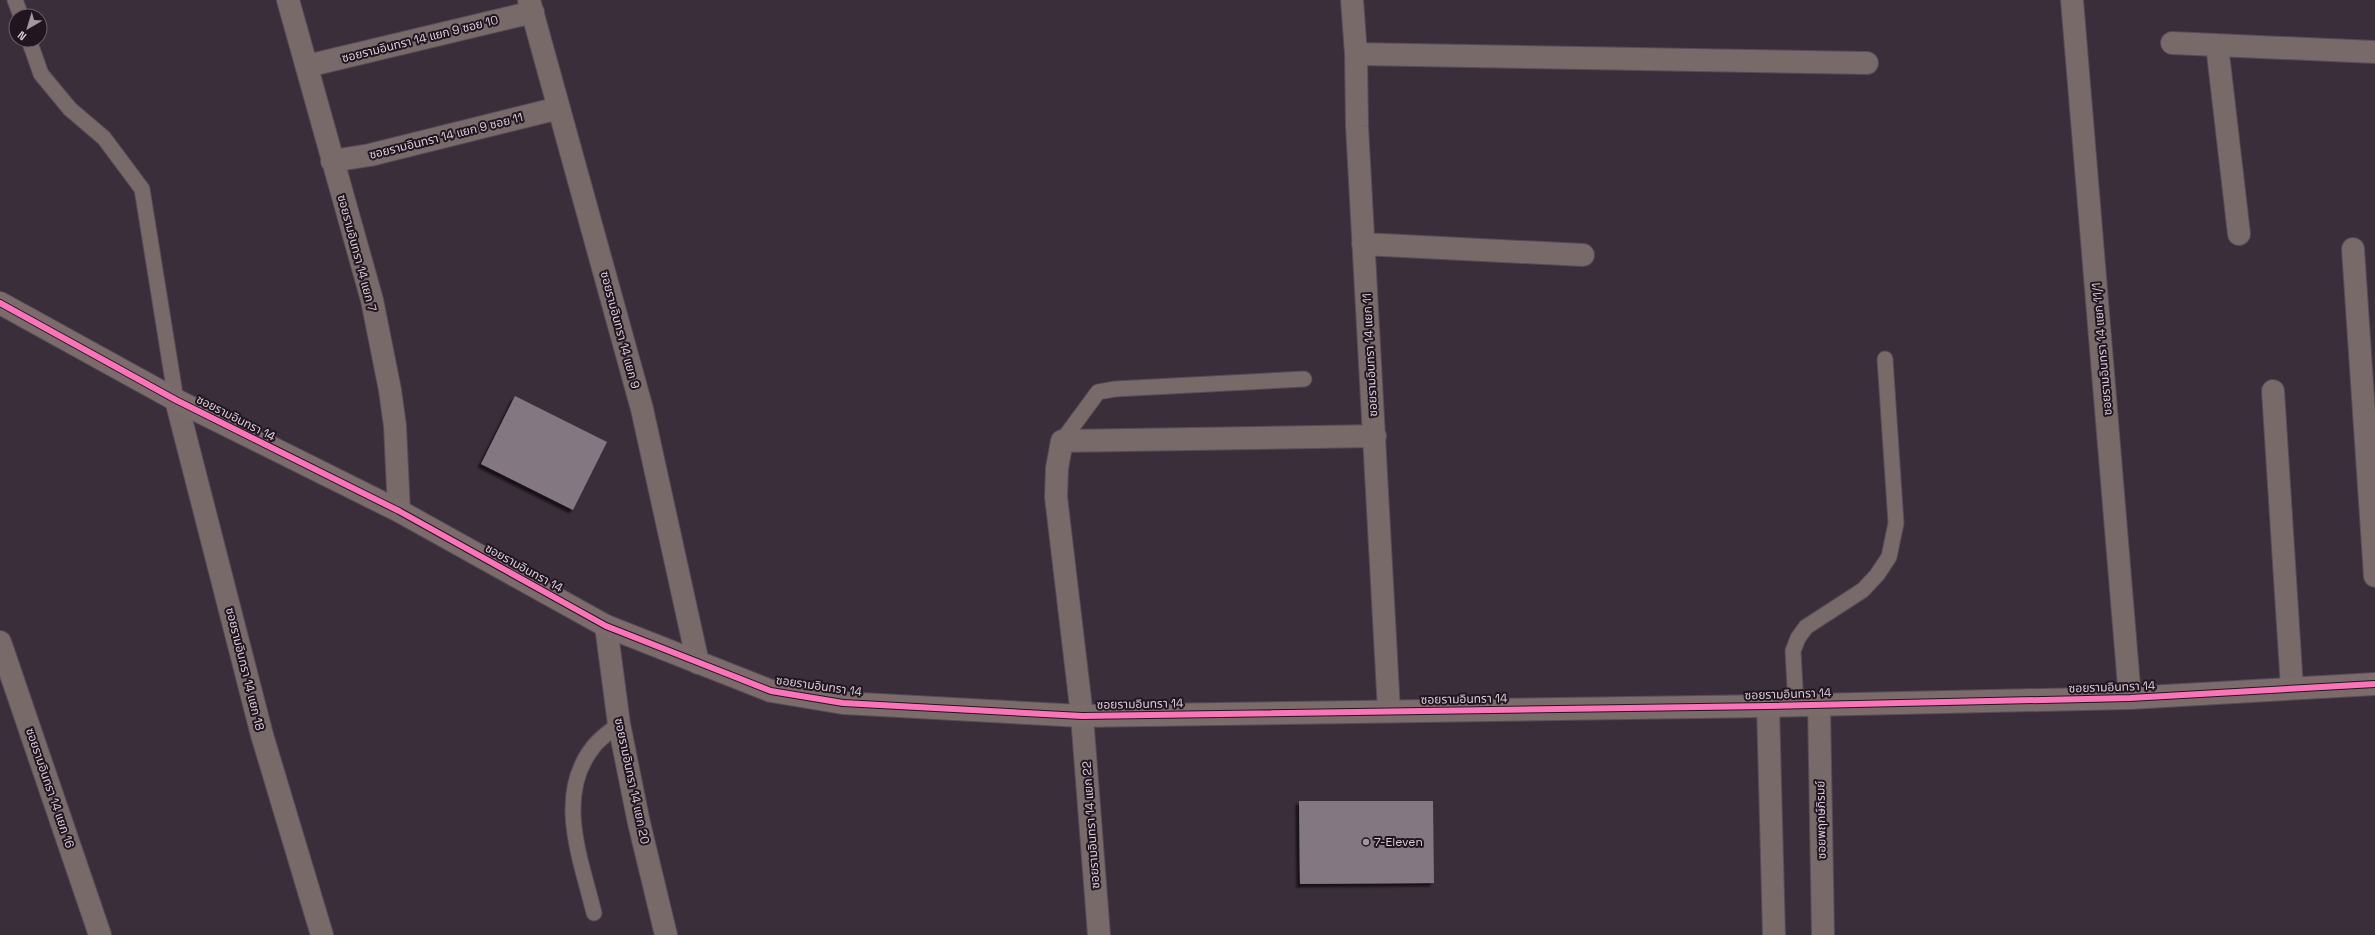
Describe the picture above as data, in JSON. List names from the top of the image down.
{
  "streets": {
    "street": [
      "ซอยรามอินทรา 14 แยก 9 ซอย 10",
      "ซอยรามอินทรา 14 แยก 9 ซอย 11",
      "ซอยรามอินทรา 14 แยก 7",
      "ซอยรามอินทรา 14 แยก 9",
      "ซอยรามอินทรา 14 แยก 11/1",
      "ซอยรามอินทรา 14 แยก 11",
      "ซอยรามอินทรา 14",
      "ซอยรามอินทรา 14 แยก 18",
      "ซอยรามอินทรา 14 แยก 20",
      "ซอยรามอินทรา 14 แยก 16",
      "ซอยพฤกษ์ภิรมย์",
      "ซอยรามอินทรา 14 แยก 22"
    ]
  },
  "crossings": [
    ["ซอยรามอินทรา 14 แยก 9 ซอย 10", "ซอยรามอินทรา 14 แยก 7"],
    ["ซอยรามอินทรา 14 แยก 9 ซอย 10", "ซอยรามอินทรา 14 แยก 9"],
    ["ซอยรามอินทรา 14 แยก 9 ซอย 11", "ซอยรามอินทรา 14 แยก 7"],
    ["ซอยรามอินทรา 14 แยก 9 ซอย 11", "ซอยรามอินทรา 14 แยก 9"],
    ["ซอยรามอินทรา 14 แยก 7", "ซอยรามอินทรา 14"],
    ["ซอยรามอินทรา 14 แยก 9", "ซอยรามอินทรา 14"],
    ["ซอยรามอินทรา 14 แยก 11/1", "ซอยรามอินทรา 14"],
    ["ซอยรามอินทรา 14 แยก 11", "ซอยรามอินทรา 14"],
    ["ซอยรามอินทรา 14", "ซอยรามอินทรา 14 แยก 18"],
    ["ซอยรามอินทรา 14", "ซอยรามอินทรา 14 แยก 20"],
    ["ซอยรามอินทรา 14", "ซอยพฤกษ์ภิรมย์"],
    ["ซอยรามอินทรา 14", "ซอยรามอินทรา 14 แยก 22"]
  ],
  "places": ["7-Eleven"],
  "north": "bottom left"
}
